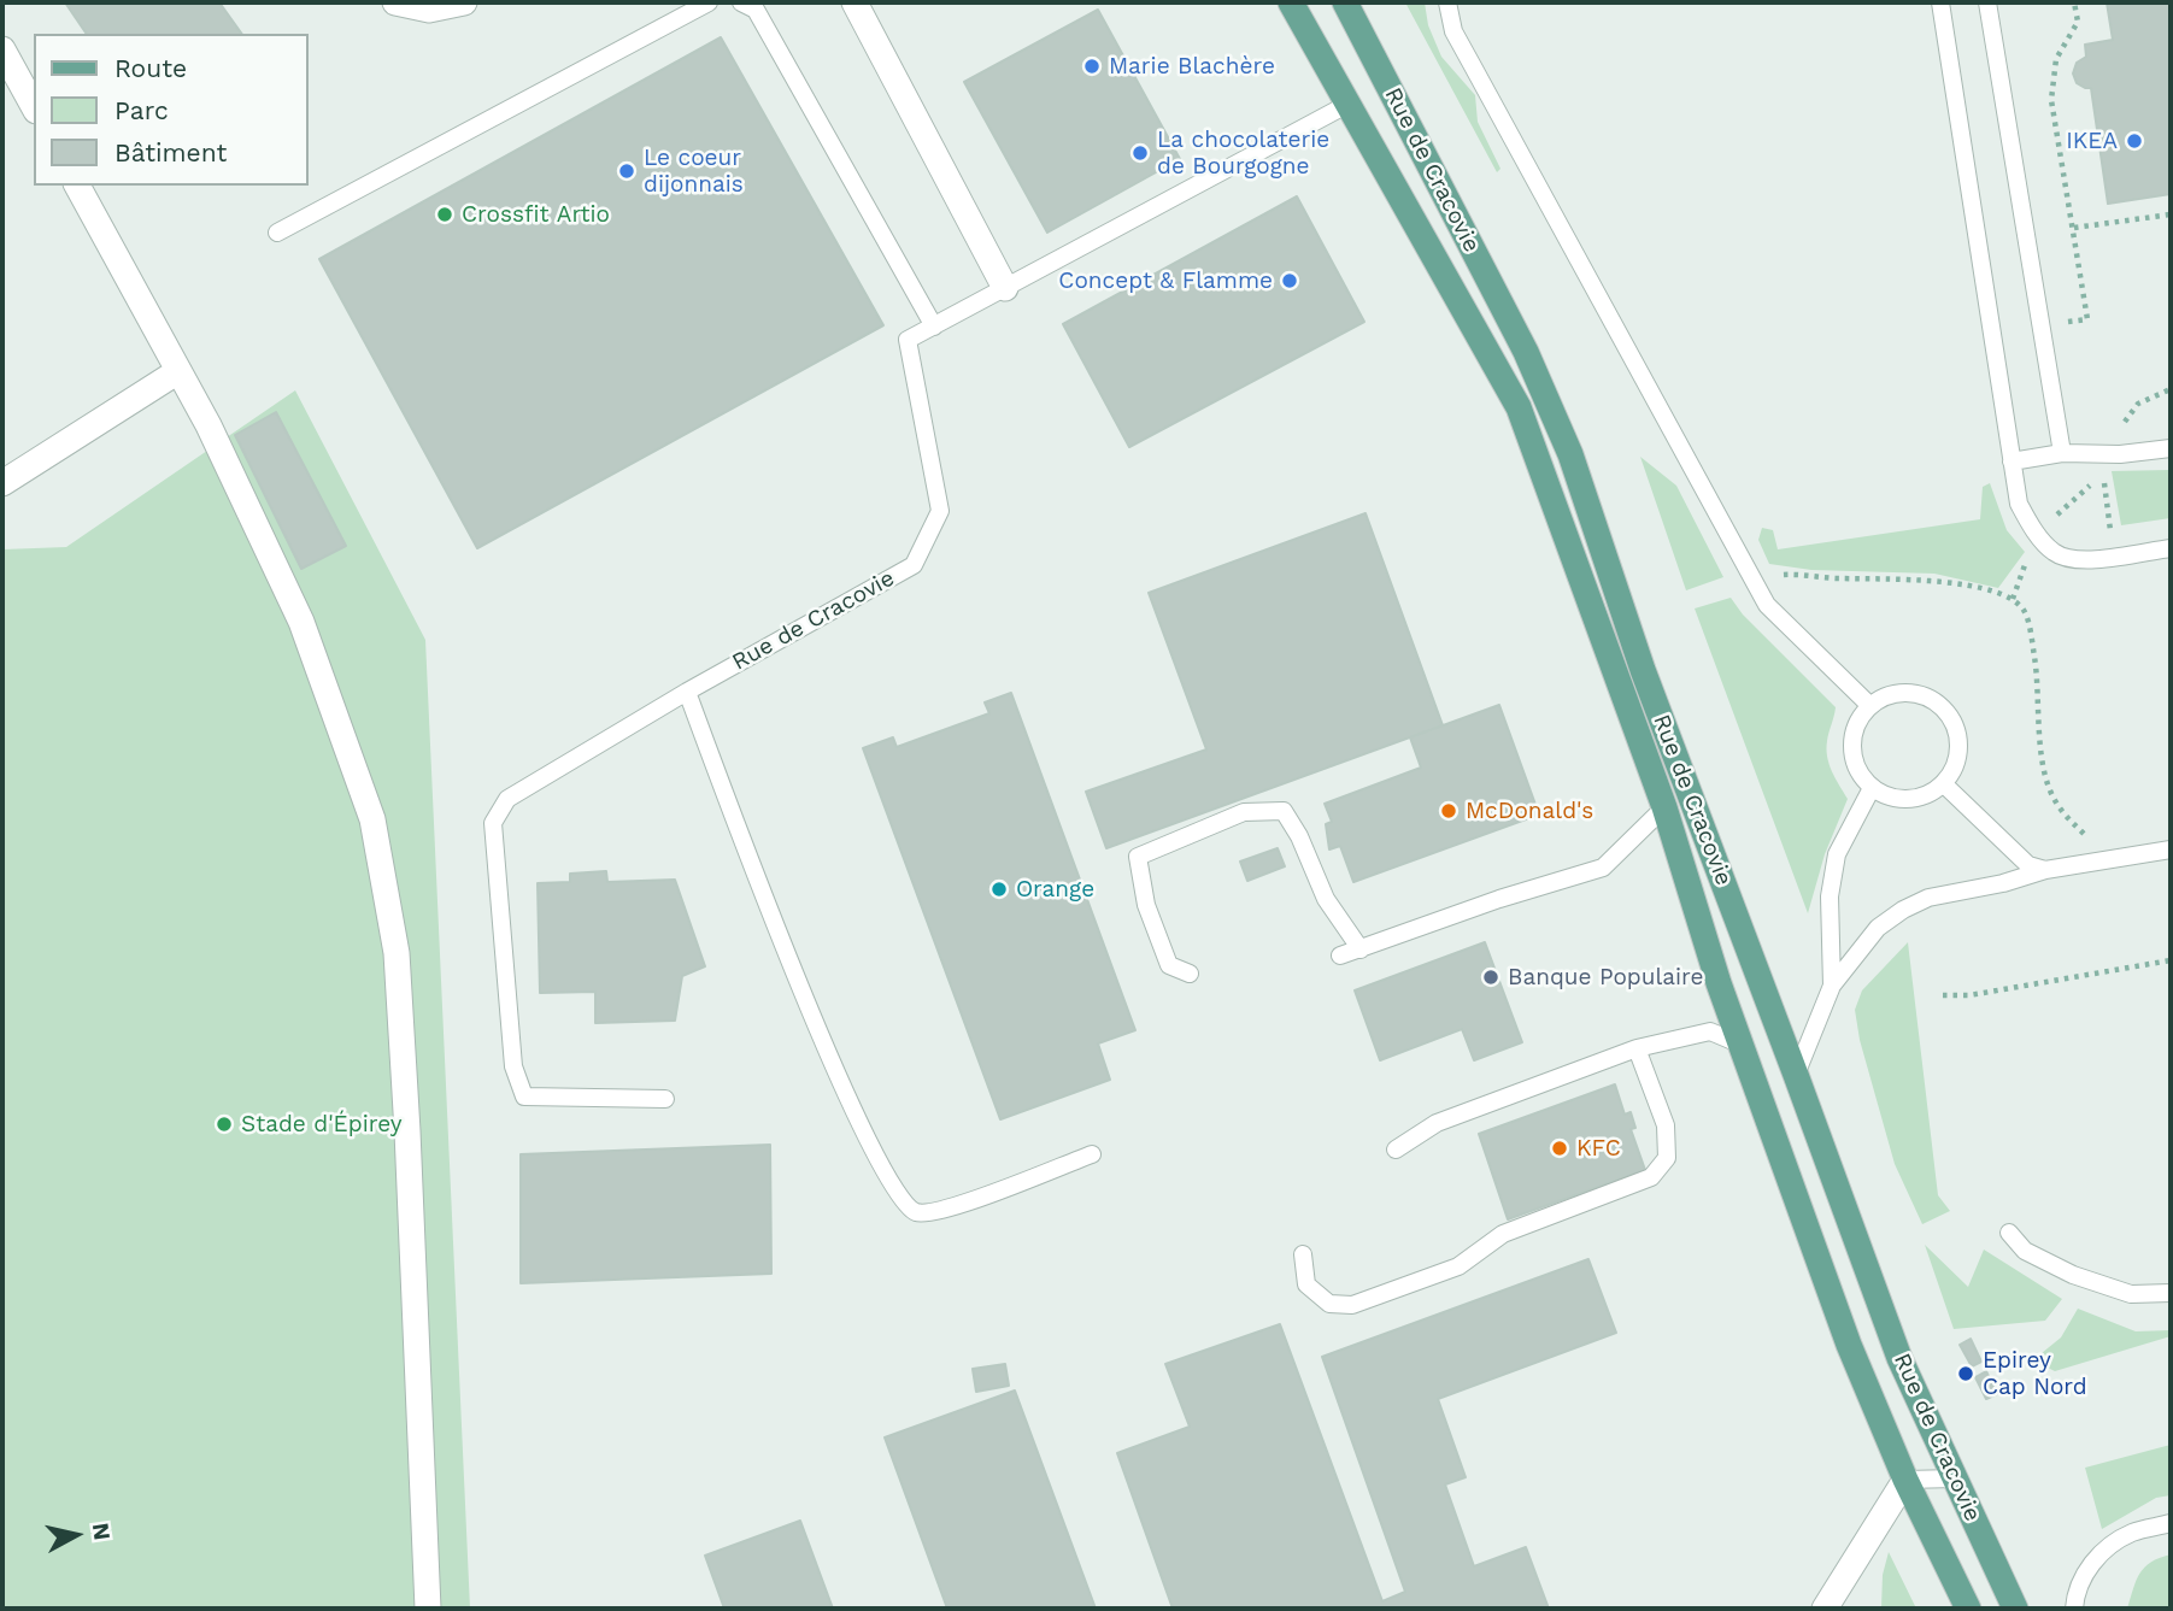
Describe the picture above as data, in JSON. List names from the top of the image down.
{
  "streets": {
    "main road": ["Rue de Cracovie"]
  },
  "places": [
    "Marie Blachère",
    "IKEA",
    "La chocolaterie de Bourgogne",
    "Le coeur dijonnais",
    "Crossfit Artio",
    "Concept & Flamme",
    "McDonald's",
    "Orange",
    "Banque Populaire",
    "Stade d'Épirey",
    "KFC",
    "Epirey Cap Nord"
  ],
  "legend": ["Route", "Parc", "Bâtiment"],
  "north": "right"
}
